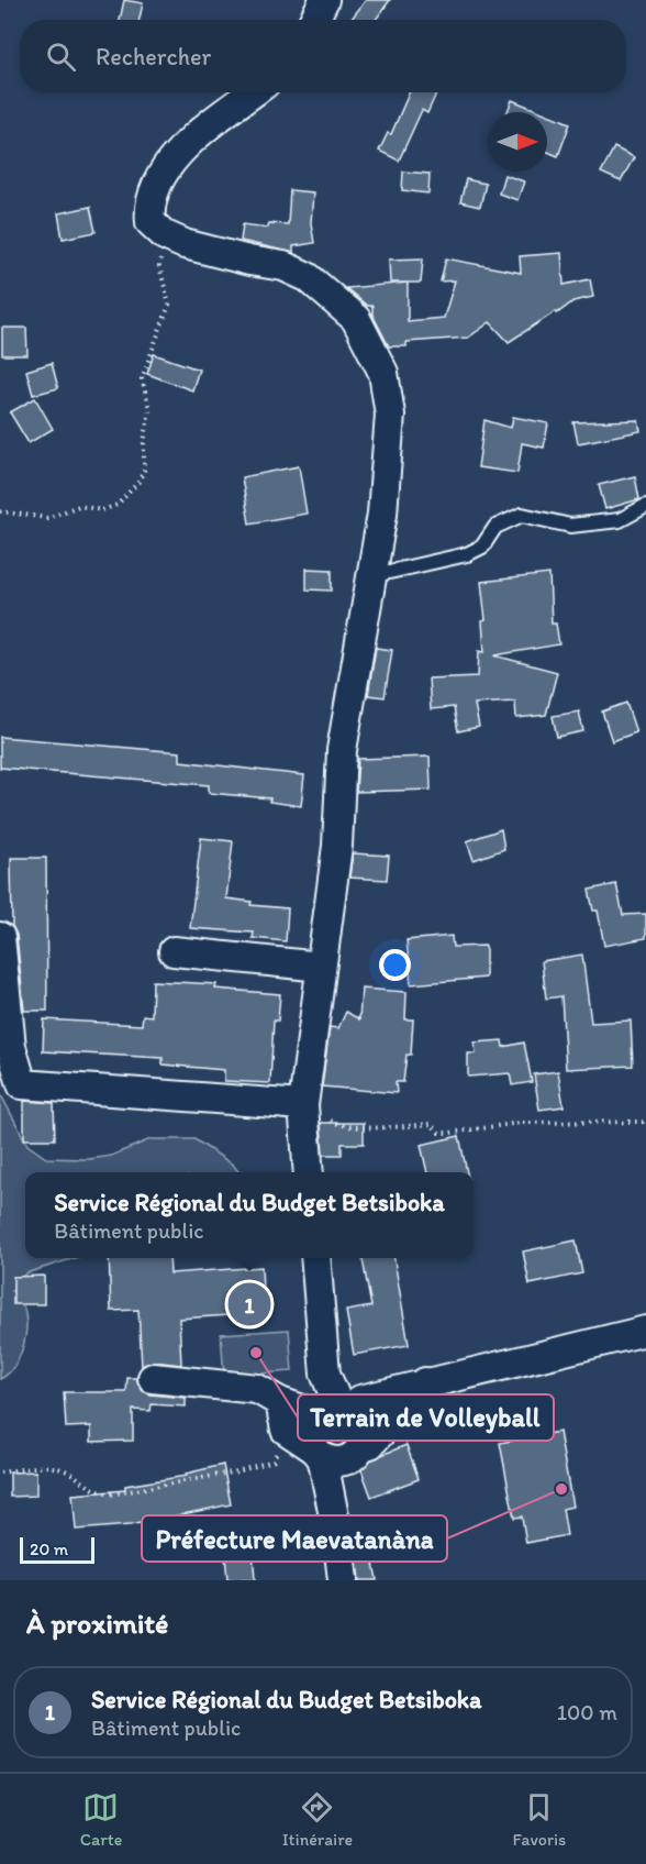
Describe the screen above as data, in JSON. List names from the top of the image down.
{
  "places": ["Terrain de Volleyball", "Préfecture Maevatanàna"],
  "scale_bar": "20 m",
  "north": "right",
  "page": {
    "search": "Rechercher",
    "popup": ["Service Régional du Budget Betsiboka", "Bâtiment public"],
    "pins": "1",
    "scale": "20 m",
    "heading": "À proximité",
    "list": [
      {
        "mark": "1",
        "name": "Service Régional du Budget Betsiboka",
        "note": "Bâtiment public",
        "value": "100 m"
      }
    ],
    "nav": ["Carte", "Itinéraire", "Favoris"]
  }
}
